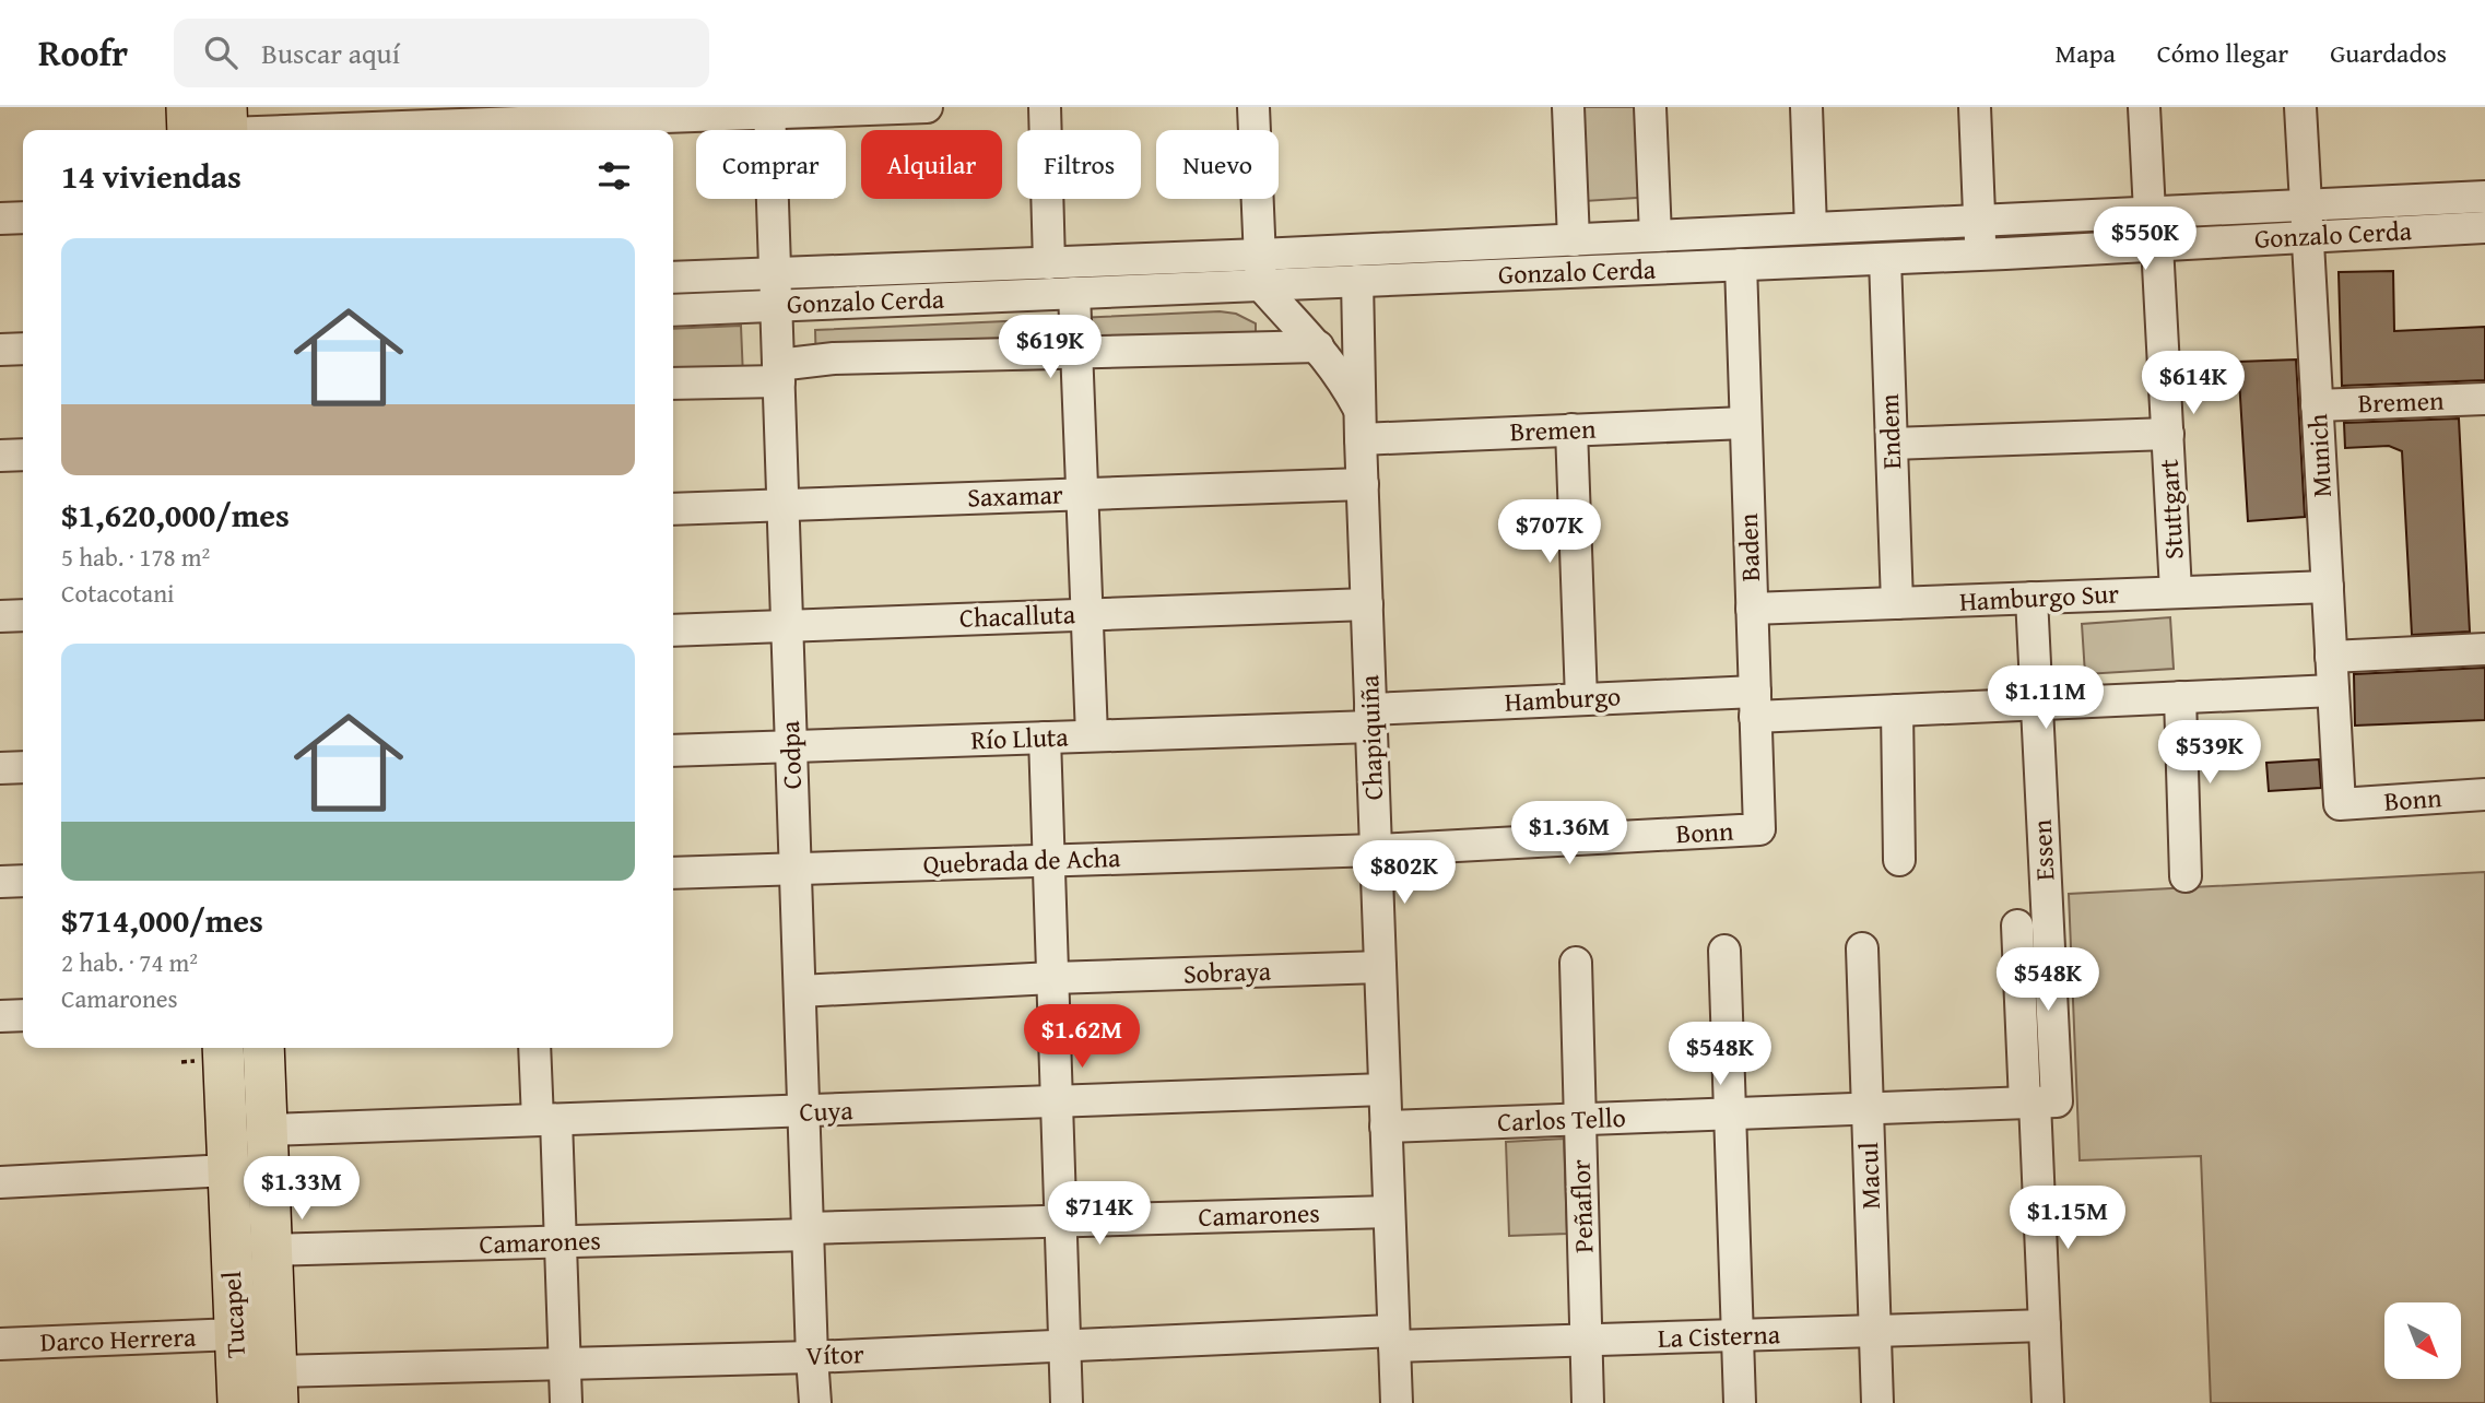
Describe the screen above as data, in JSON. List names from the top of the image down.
{
  "streets": {
    "main road": ["Tucapel"],
    "street": [
      "Gonzalo Cerda",
      "Bremen",
      "Endem",
      "Munich",
      "Saxamar",
      "Stuttgart",
      "Baden",
      "Hamburgo Sur",
      "Chacalluta",
      "Hamburgo",
      "Chapiquiña",
      "Río Lluta",
      "Codpa",
      "Bonn",
      "Essen",
      "Quebrada de Acha",
      "Sobraya",
      "Cuya",
      "Carlos Tello",
      "Macul",
      "Peñaflor",
      "Camarones",
      "La Cisterna",
      "Darco Herrera",
      "Vítor"
    ]
  },
  "crossings": [
    ["Gonzalo Cerda", "Endem"],
    ["Gonzalo Cerda", "Munich"],
    ["Gonzalo Cerda", "Stuttgart"],
    ["Gonzalo Cerda", "Baden"],
    ["Gonzalo Cerda", "Chapiquiña"],
    ["Gonzalo Cerda", "Codpa"],
    ["Bremen", "Munich"],
    ["Bremen", "Baden"],
    ["Bremen", "Chapiquiña"],
    ["Endem", "Hamburgo Sur"],
    ["Munich", "Hamburgo Sur"],
    ["Munich", "Hamburgo"],
    ["Munich", "Bonn"],
    ["Saxamar", "Chapiquiña"],
    ["Saxamar", "Codpa"],
    ["Stuttgart", "Hamburgo Sur"],
    ["Baden", "Hamburgo Sur"],
    ["Baden", "Hamburgo"],
    ["Baden", "Bonn"],
    ["Hamburgo Sur", "Essen"],
    ["Chacalluta", "Chapiquiña"],
    ["Chacalluta", "Codpa"],
    ["Hamburgo", "Chapiquiña"],
    ["Hamburgo", "Río Lluta"],
    ["Hamburgo", "Essen"],
    ["Chapiquiña", "Río Lluta"],
    ["Chapiquiña", "Bonn"],
    ["Chapiquiña", "Quebrada de Acha"],
    ["Chapiquiña", "Sobraya"],
    ["Chapiquiña", "Cuya"],
    ["Chapiquiña", "Carlos Tello"],
    ["Chapiquiña", "Camarones"],
    ["Chapiquiña", "La Cisterna"],
    ["Chapiquiña", "Vítor"],
    ["Río Lluta", "Codpa"],
    ["Codpa", "Quebrada de Acha"],
    ["Codpa", "Sobraya"],
    ["Codpa", "Cuya"],
    ["Codpa", "Camarones"],
    ["Codpa", "Vítor"],
    ["Bonn", "Quebrada de Acha"],
    ["Essen", "Carlos Tello"],
    ["Cuya", "Tucapel"],
    ["Carlos Tello", "Macul"],
    ["Carlos Tello", "Peñaflor"],
    ["Macul", "La Cisterna"],
    ["Peñaflor", "La Cisterna"],
    ["Camarones", "Tucapel"],
    ["Tucapel", "Darco Herrera"],
    ["Tucapel", "Vítor"],
    ["La Cisterna", "Vítor"]
  ],
  "north": "bottom right",
  "page": {
    "header": "Roofr",
    "search": "Buscar aquí",
    "nav": ["Mapa", "Cómo llegar", "Guardados"],
    "chip": [
      "Comprar",
      "Alquilar",
      "Filtros",
      "Nuevo"
    ],
    "heading": "14 viviendas",
    "price": [
      "$550K",
      "$619K",
      "$614K",
      "$707K",
      "$1.11M",
      "$539K",
      "$1.36M",
      "$802K",
      "$548K",
      "$1.62M",
      "$548K",
      "$1.33M",
      "$714K",
      "$1.15M"
    ],
    "list": [
      {
        "name": "$1,620,000/mes",
        "note": "5 hab. · 178 m² · Cotacotani"
      },
      {
        "name": "$714,000/mes",
        "note": "2 hab. · 74 m² · Camarones"
      }
    ]
  }
}
